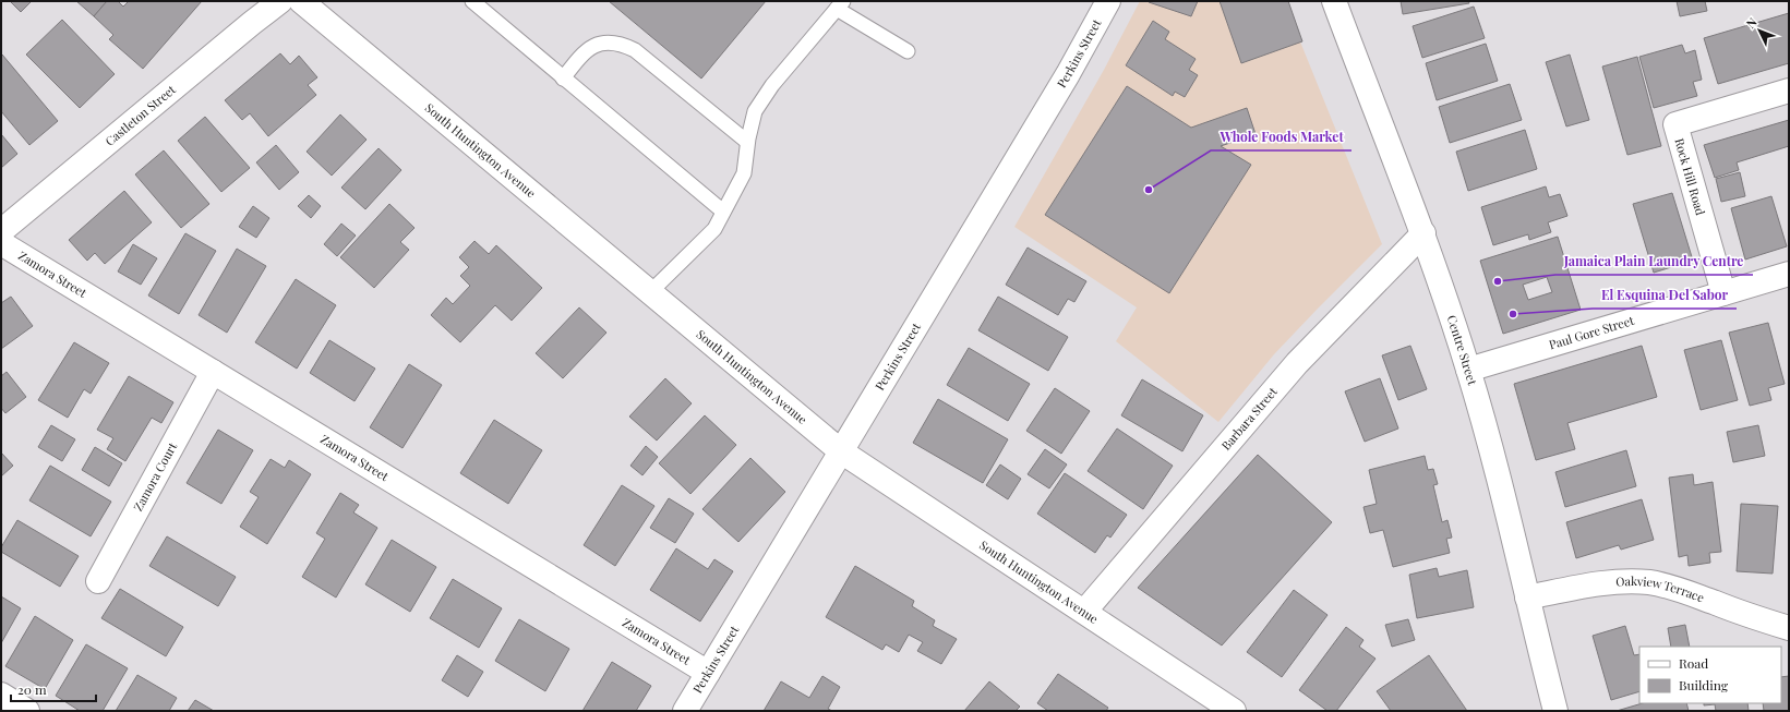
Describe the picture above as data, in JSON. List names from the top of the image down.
{
  "streets": {
    "street": [
      "Perkins Street",
      "Castleton Street",
      "South Huntington Avenue",
      "Rock Hill Road",
      "Zamora Street",
      "Paul Gore Street",
      "Centre Street",
      "Barbara Street",
      "Zamora Court",
      "Oakview Terrace"
    ]
  },
  "crossings": [
    ["Perkins Street", "South Huntington Avenue"],
    ["Perkins Street", "Zamora Street"],
    ["South Huntington Avenue", "Barbara Street"],
    ["Rock Hill Road", "Paul Gore Street"],
    ["Zamora Street", "Zamora Court"],
    ["Paul Gore Street", "Centre Street"],
    ["Centre Street", "Barbara Street"],
    ["Centre Street", "Oakview Terrace"]
  ],
  "places": ["Whole Foods Market", "Jamaica Plain Laundry Centre", "El Esquina Del Sabor"],
  "legend": ["Road", "Building"],
  "scale_bar": "20 m",
  "north": "top left"
}
